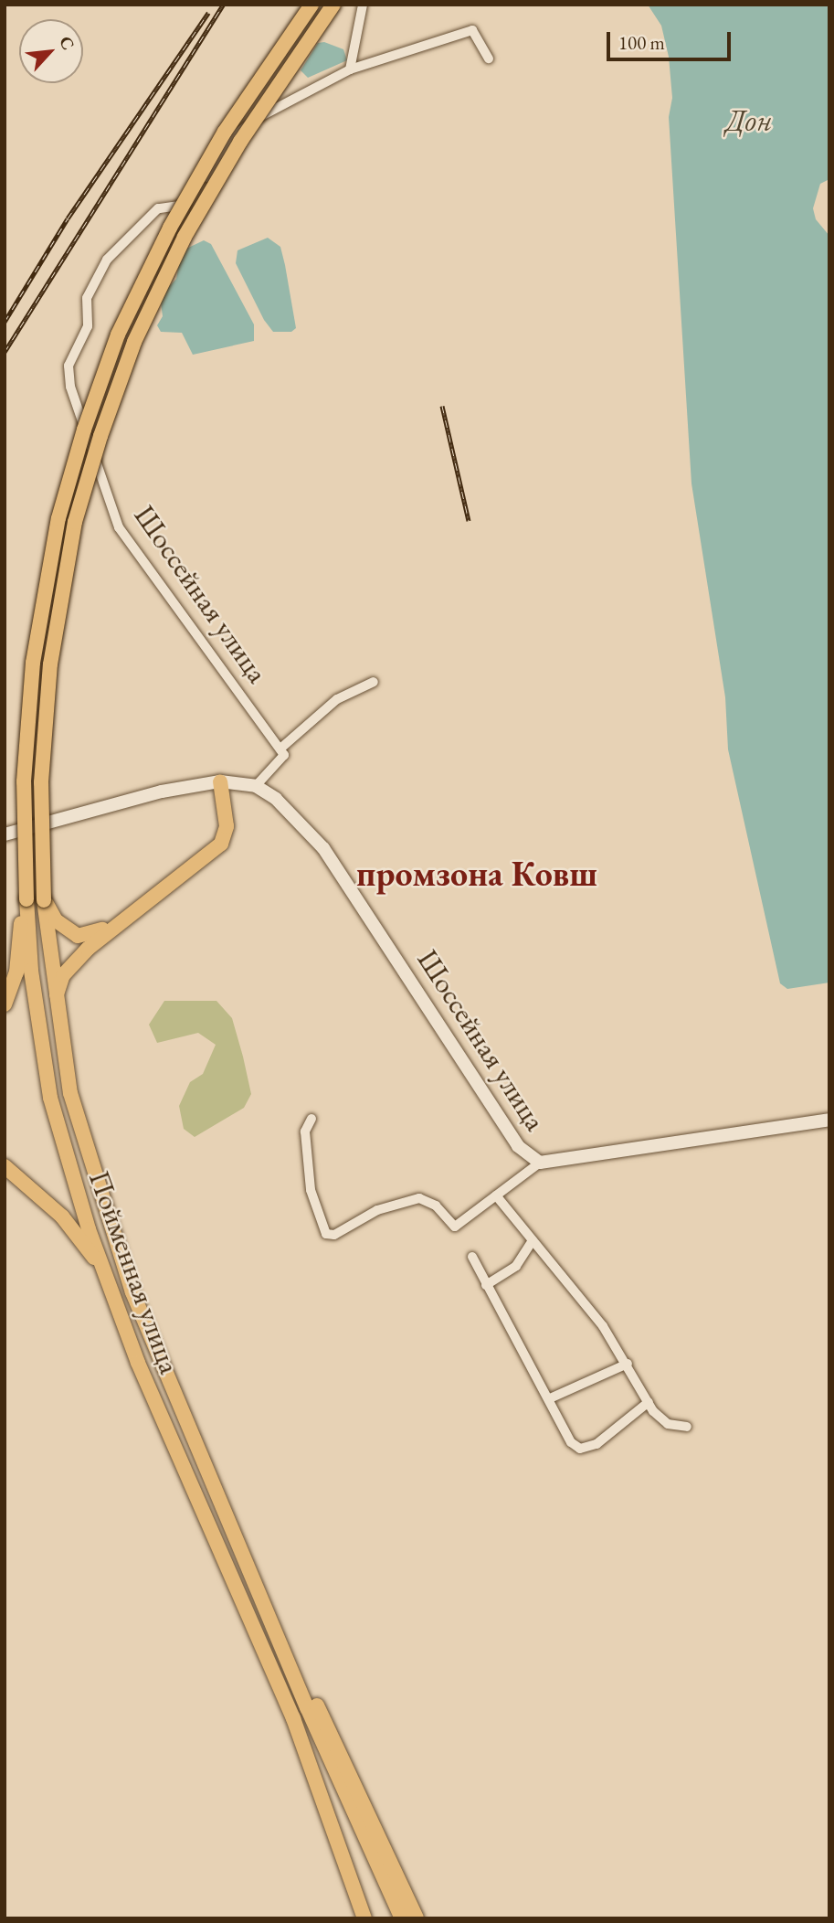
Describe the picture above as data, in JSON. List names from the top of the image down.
{
  "streets": {
    "main road": ["Шоссейная улица", "Пойменная улица"]
  },
  "districts": ["промзона Ковш"],
  "water": ["Дон"],
  "scale_bar": "100 m",
  "north": "top right"
}
